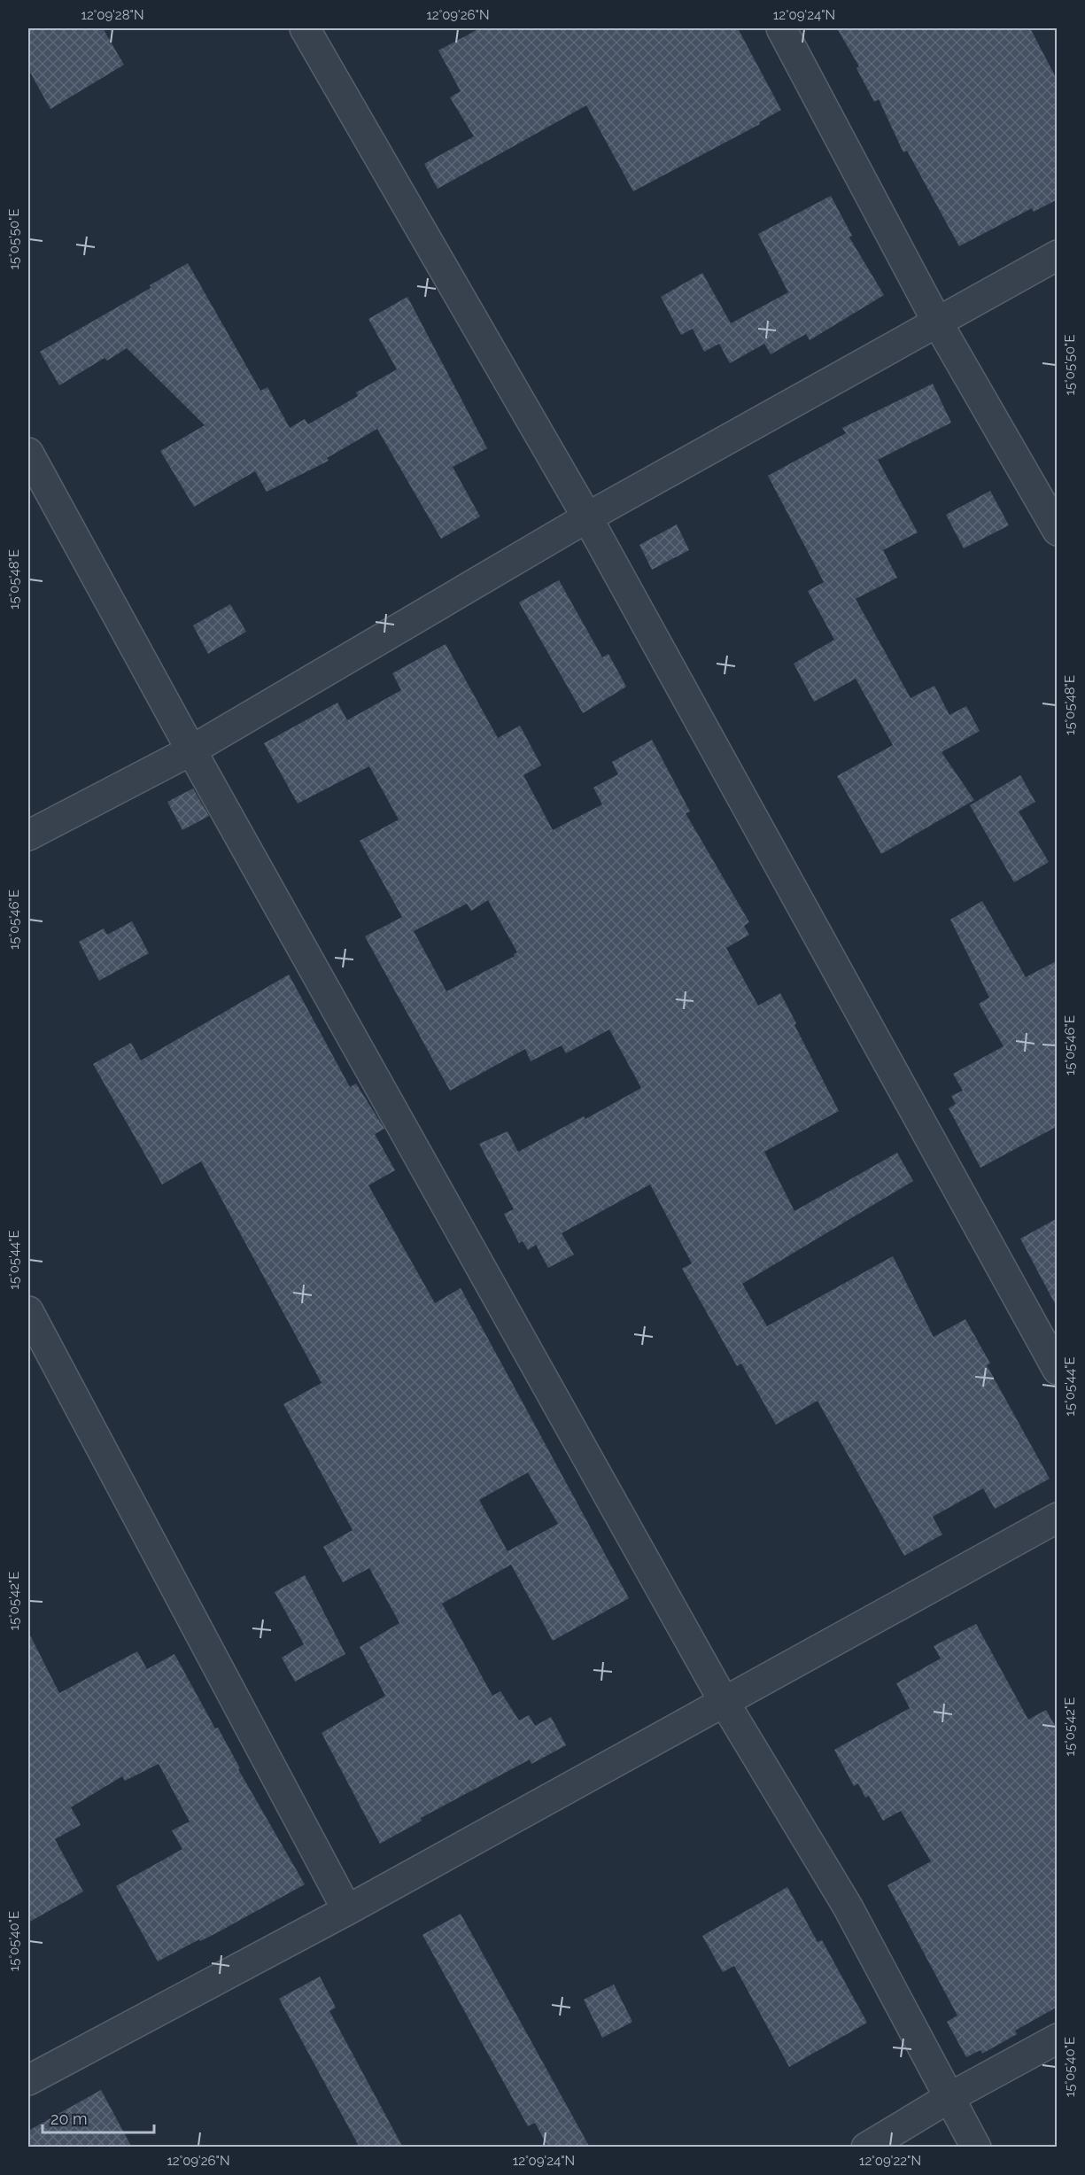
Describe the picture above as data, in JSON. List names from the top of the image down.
{
  "scale_bar": "20 m",
  "coordinates": [
    "12°09'28\"N",
    "12°09'26\"N",
    "12°09'24\"N",
    "15°05'50\"E",
    "15°05'48\"E",
    "15°05'46\"E",
    "15°05'44\"E",
    "15°05'42\"E",
    "15°05'40\"E",
    "12°09'22\"N"
  ]
}
